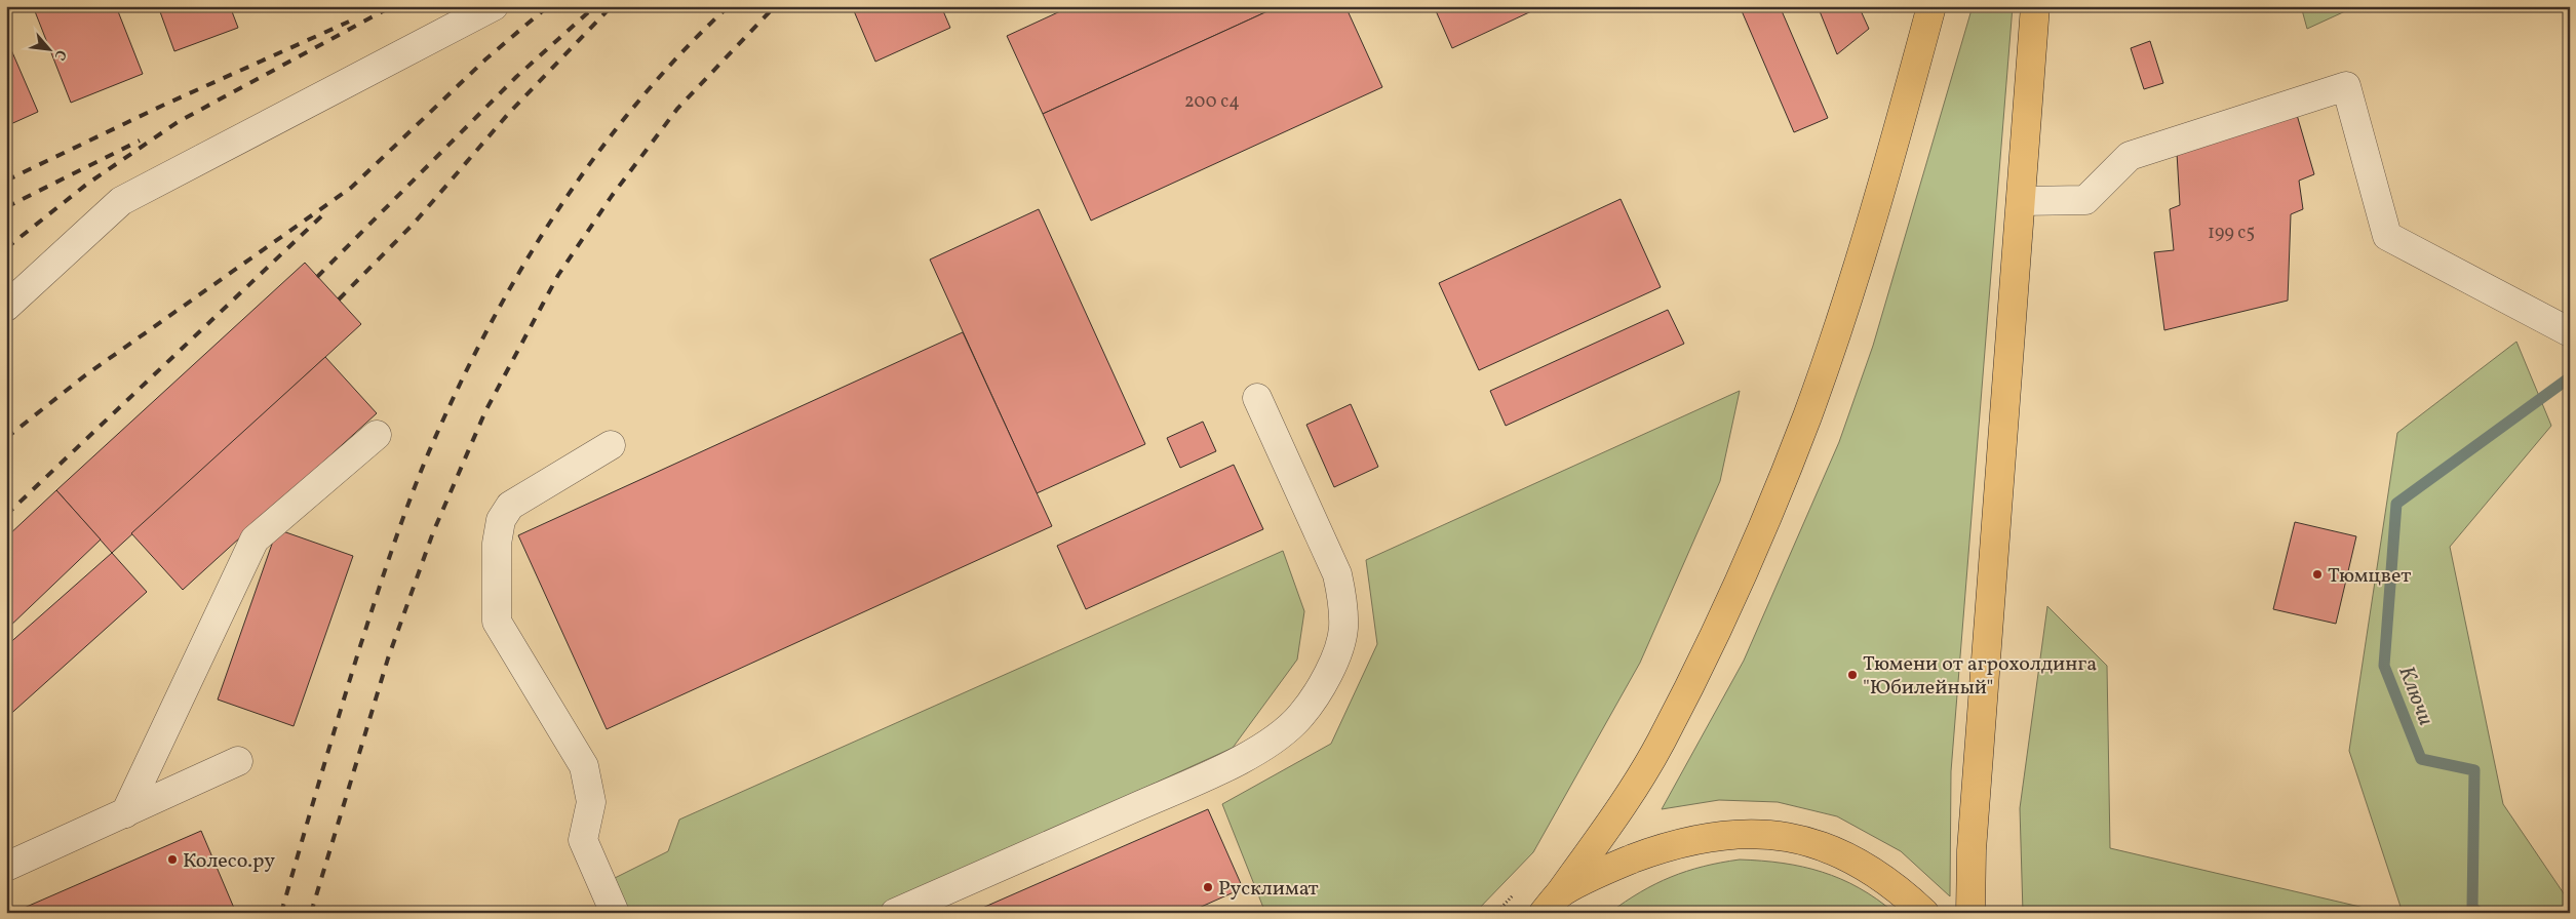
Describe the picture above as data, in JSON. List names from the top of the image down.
{
  "water": ["Ключи"],
  "places": [
    "Тюмцвет",
    "Тюмени от агрохолдинга \"Юбилейный\"",
    "Колесо.ру",
    "Русклимат"
  ],
  "house_numbers": ["200 с4", "199 с5"],
  "north": "bottom right"
}
